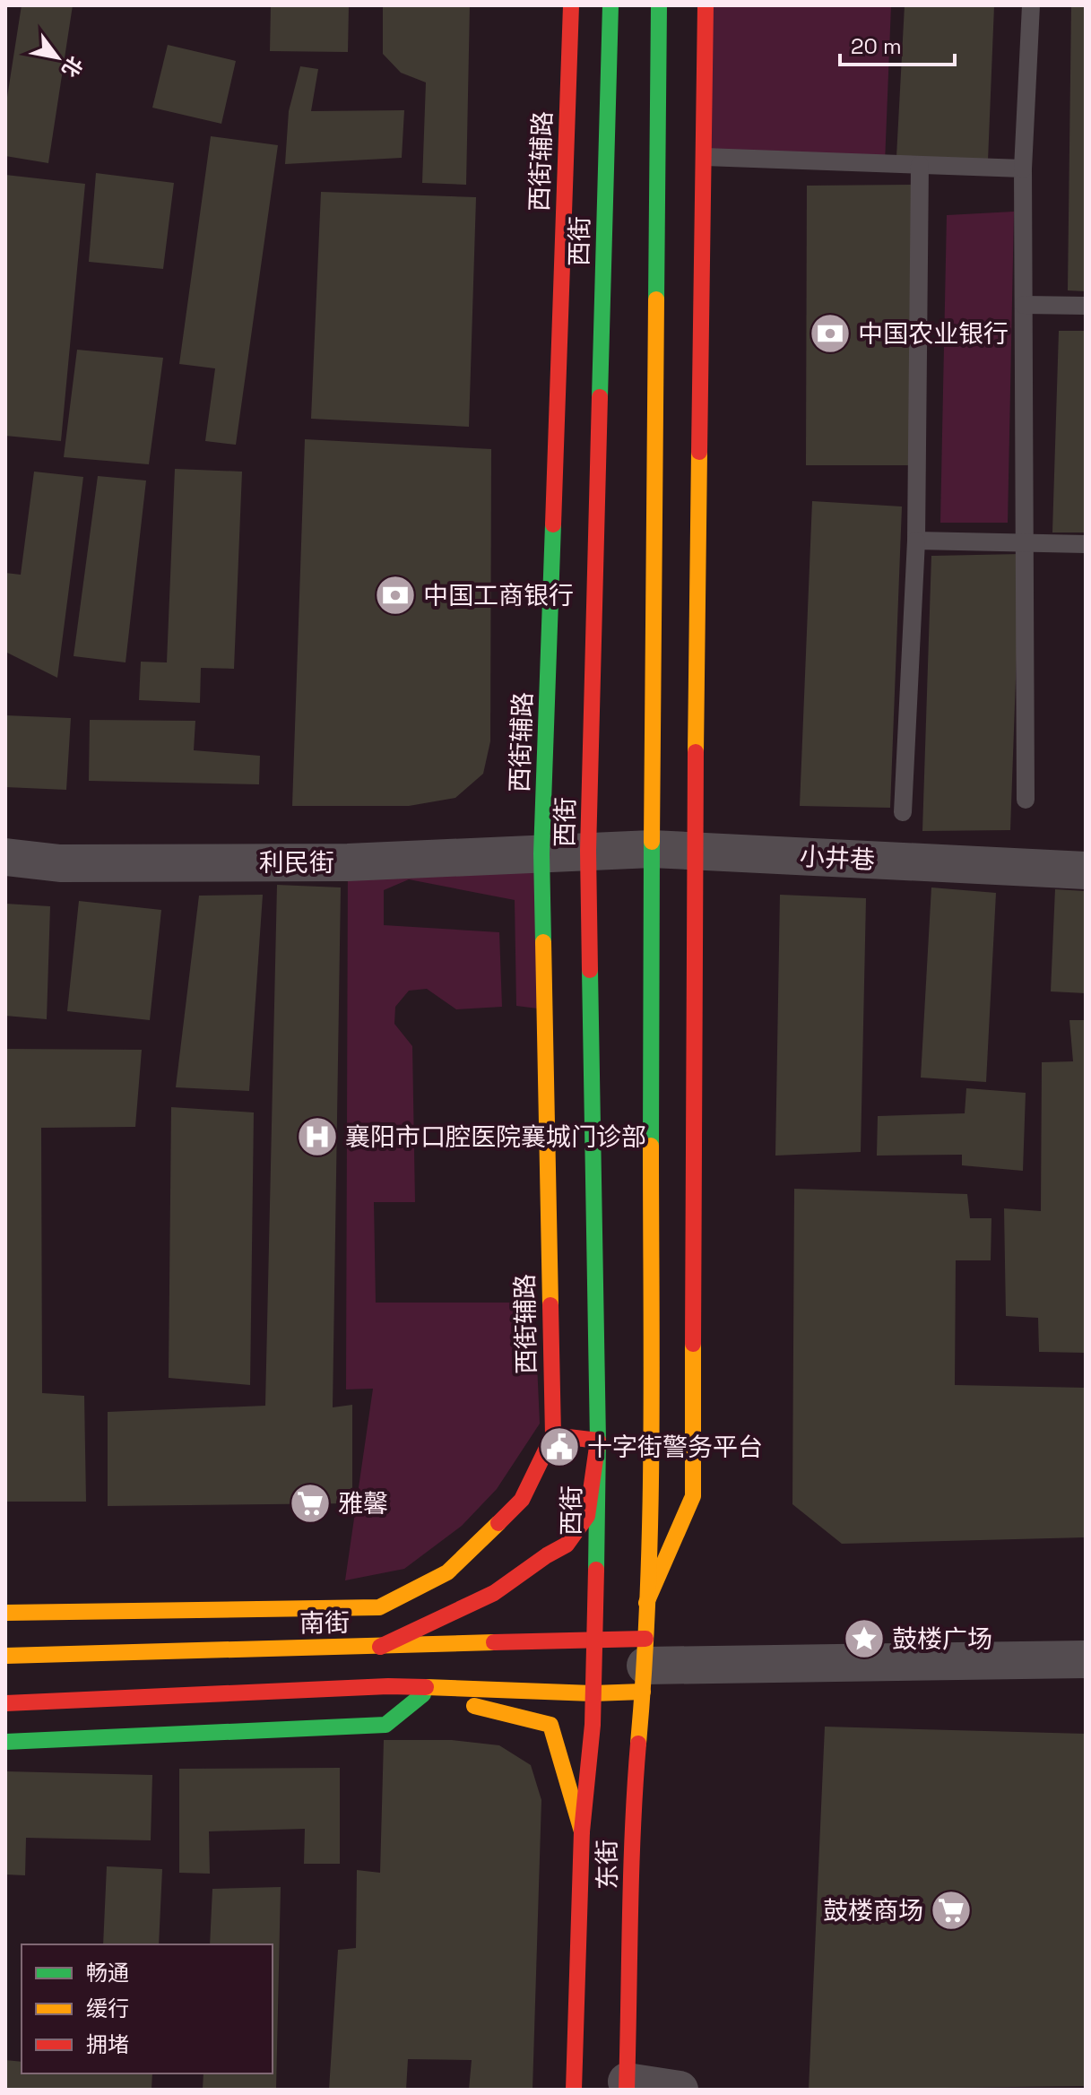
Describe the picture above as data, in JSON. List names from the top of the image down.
{
  "streets": {
    "main road": [
      "西街辅路",
      "西街",
      "南街",
      "东街"
    ],
    "street": ["小井巷", "利民街"]
  },
  "crossings": [
    ["西街辅路", "利民街"],
    ["西街", "小井巷"],
    ["西街", "利民街"],
    ["西街", "南街"],
    ["西街", "东街"],
    ["小井巷", "利民街"],
    ["南街", "东街"]
  ],
  "places": {
    "bank": ["中国农业银行", "中国工商银行"],
    "hospital": ["襄阳市口腔医院襄城门诊部"],
    "public building": ["十字街警务平台"],
    "supermarket": ["雅馨", "鼓楼商场"],
    "place": ["鼓楼广场"]
  },
  "legend": ["畅通", "缓行", "拥堵"],
  "scale_bar": "20 m",
  "north": "bottom right"
}
